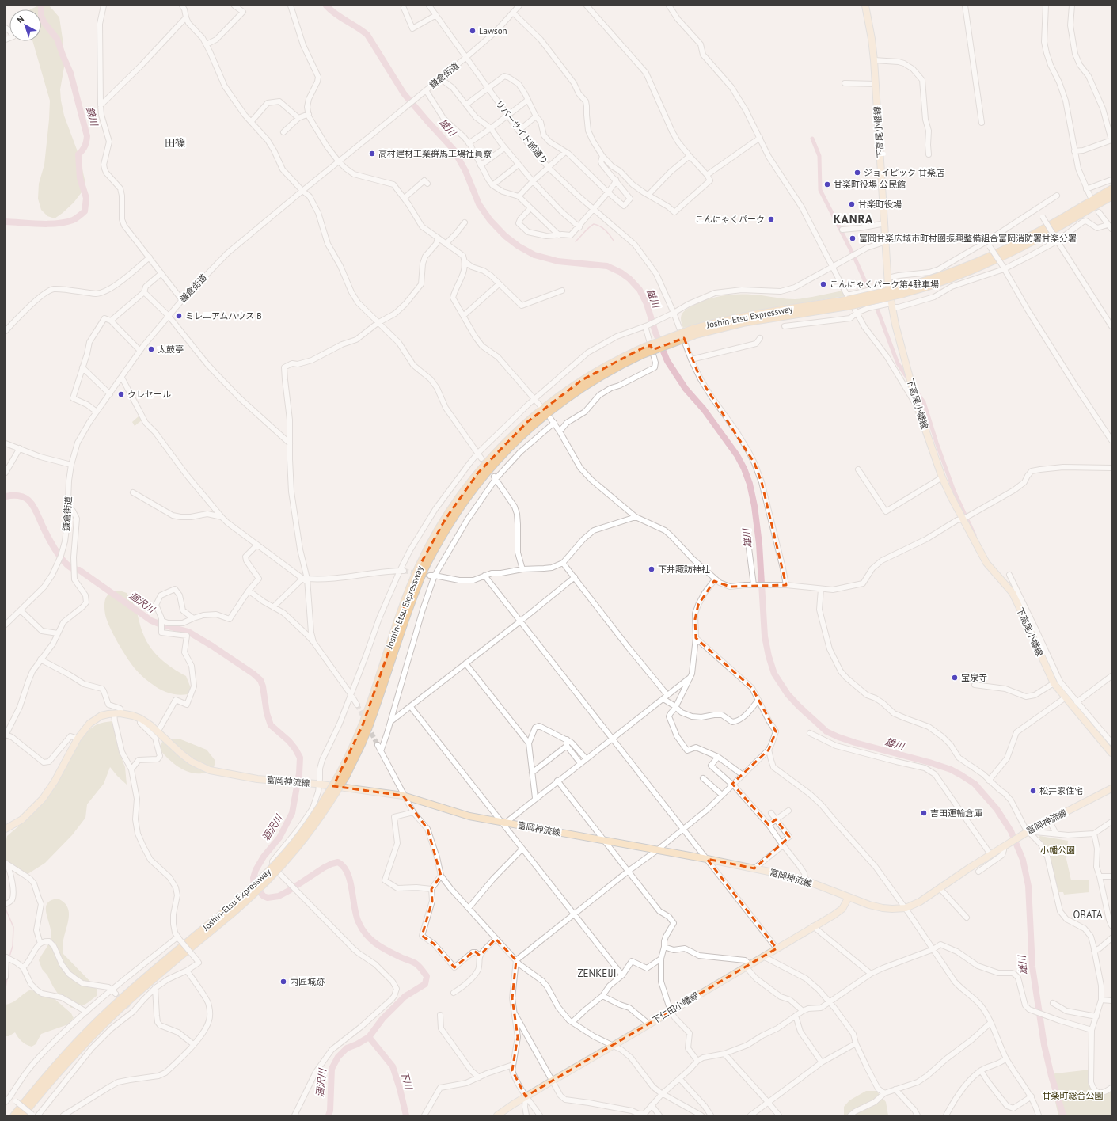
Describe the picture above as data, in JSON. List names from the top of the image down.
{
  "streets": {
    "highway": ["Joshin-Etsu Expressway"],
    "main road": ["下高尾小幡線", "富岡神流線", "下仁田小幡線"],
    "street": ["鎌倉街道", "リバーサイド前通り"]
  },
  "crossings": [
    ["鎌倉街道", "リバーサイド前通り"],
    ["富岡神流線", "下仁田小幡線"]
  ],
  "districts": [
    "田篠",
    "KANRA",
    "OBATA",
    "ZENKEIJI"
  ],
  "water": [
    "鏑川",
    "雄川",
    "涸沢川",
    "下川"
  ],
  "parks": ["小幡公園", "甘楽町総合公園"],
  "places": [
    "Lawson",
    "高村建材工業群馬工場社員寮",
    "ジョイピック 甘楽店",
    "甘楽町役場 公民館",
    "甘楽町役場",
    "こんにゃくパーク",
    "富岡甘楽広域市町村圏振興整備組合富岡消防署甘楽分署",
    "こんにゃくパーク第4駐車場",
    "ミレニアムハウス B",
    "太鼓亭",
    "クレセール",
    "下井諏訪神社",
    "宝泉寺",
    "松井家住宅",
    "吉田運輸倉庫",
    "内匠城跡"
  ],
  "north": "top left"
}
